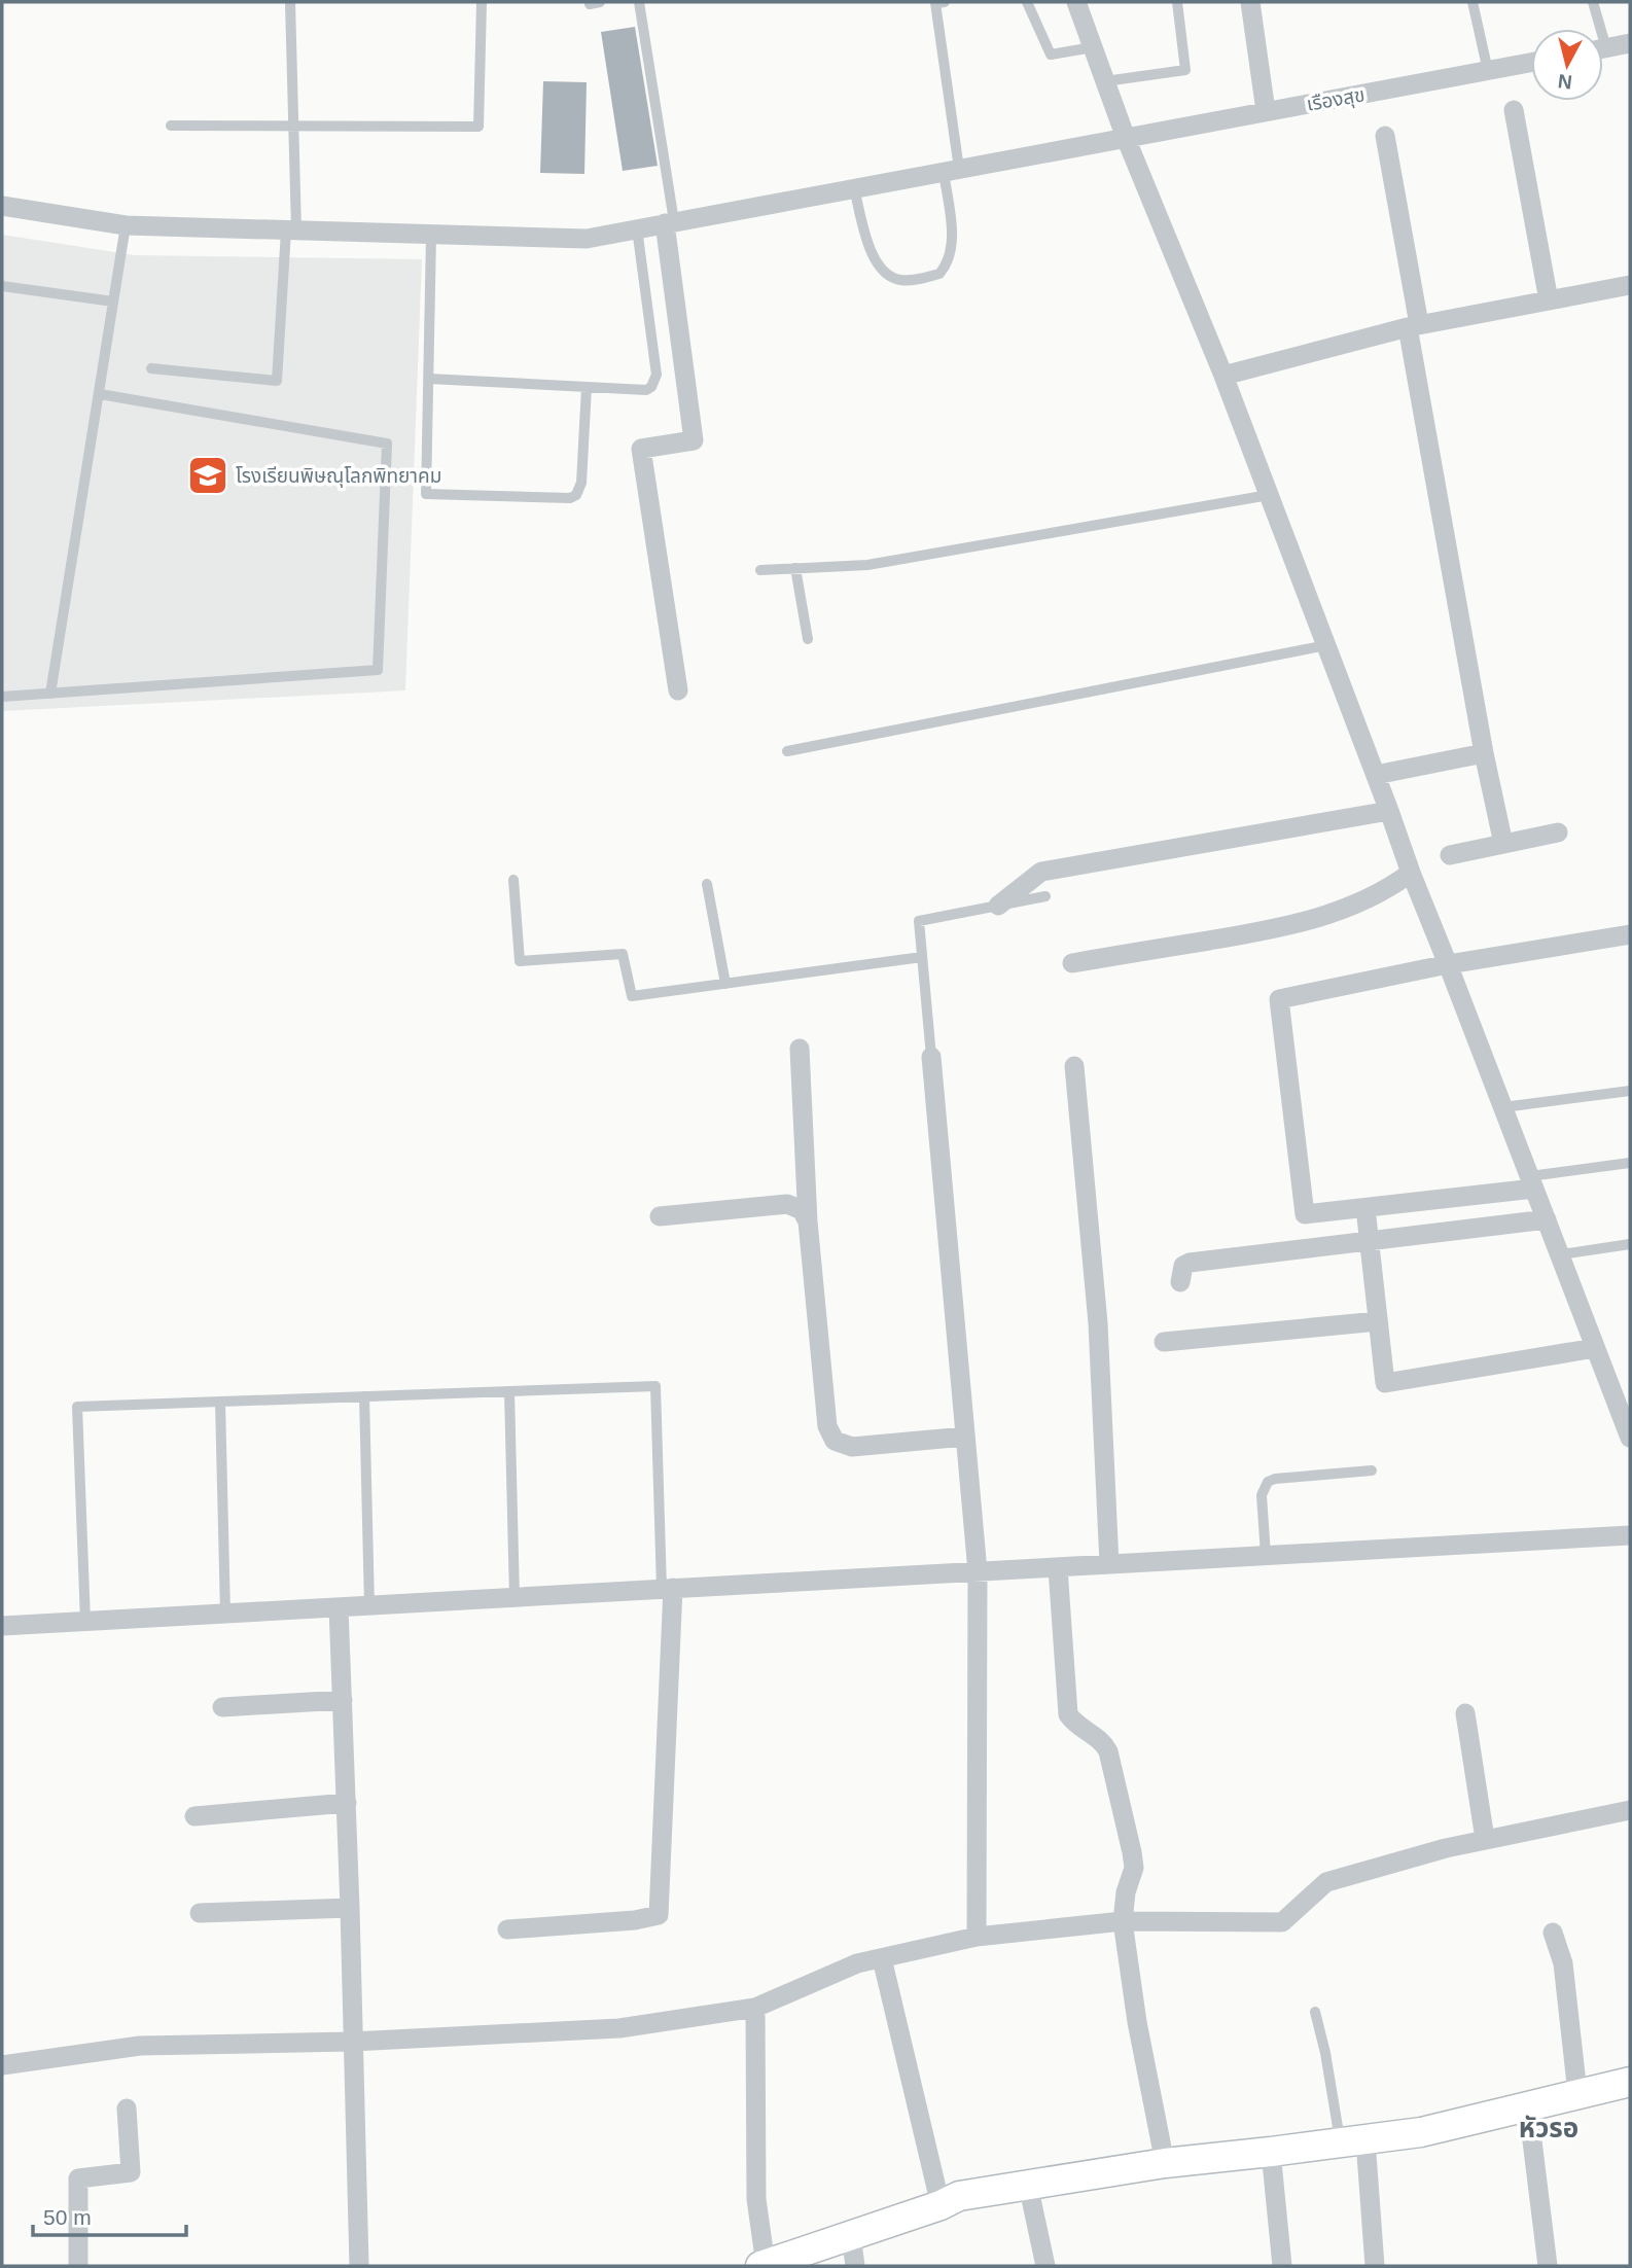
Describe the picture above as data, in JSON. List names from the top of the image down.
{
  "streets": {
    "street": ["เรืองสุข"]
  },
  "districts": ["หัวรอ"],
  "places": {
    "school or university": ["โรงเรียนพิษณุโลกพิทยาคม"]
  },
  "scale_bar": "50 m",
  "north": "bottom"
}
